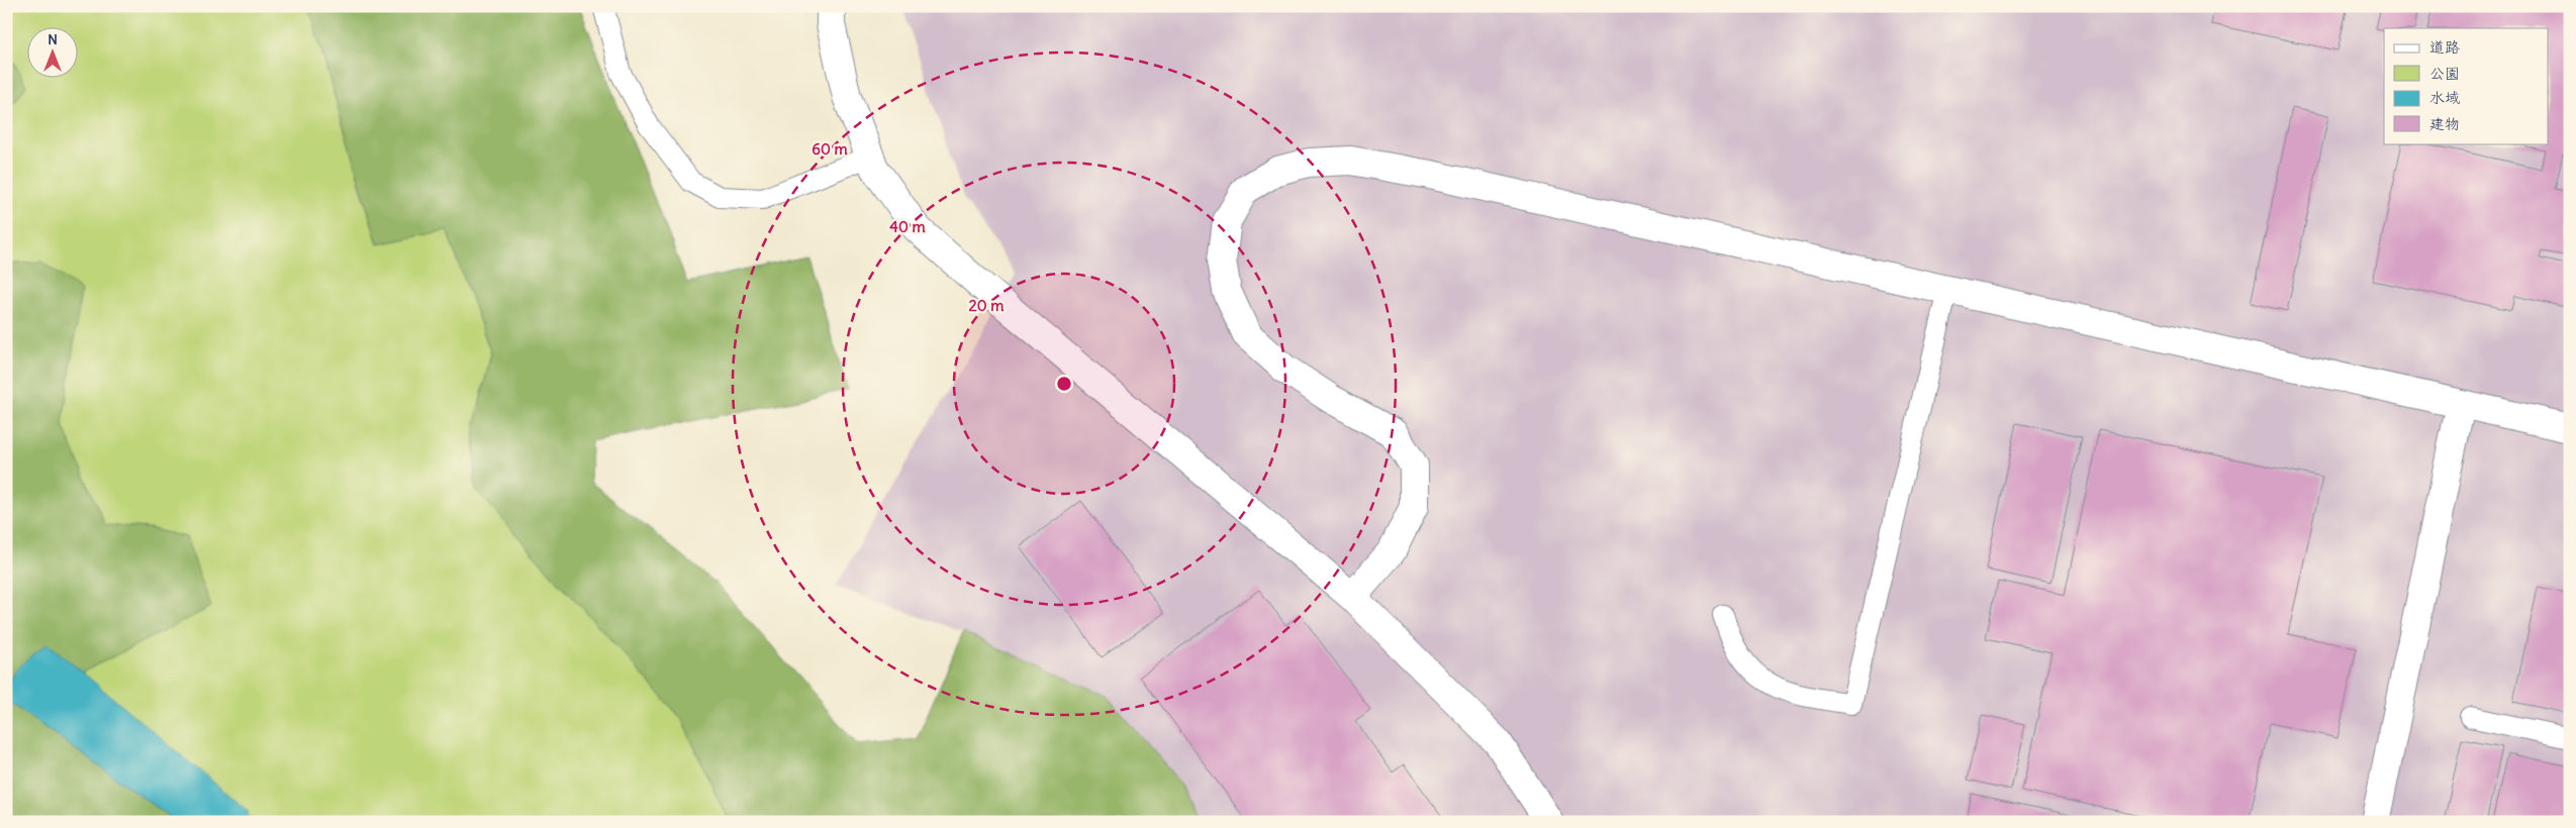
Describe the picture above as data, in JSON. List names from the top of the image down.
{
  "legend": [
    "道路",
    "公園",
    "水域",
    "建物"
  ],
  "north": "top",
  "rings": ["60 m", "40 m", "20 m"]
}
